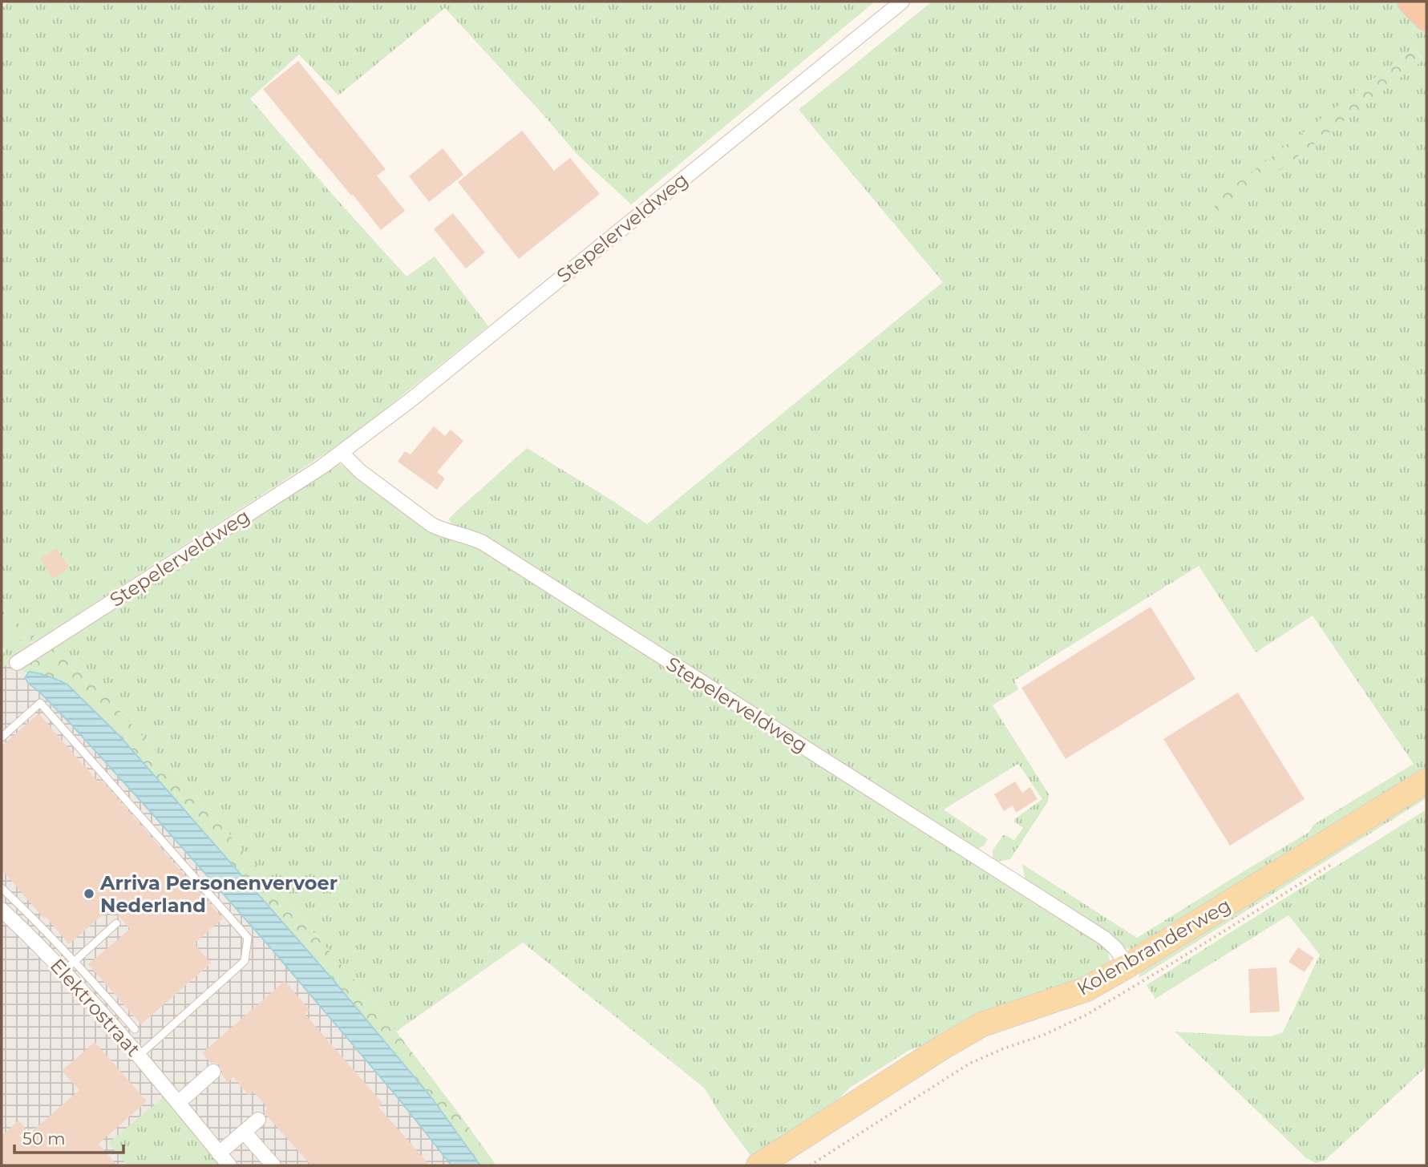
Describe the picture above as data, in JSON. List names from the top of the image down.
{
  "streets": {
    "main road": ["Kolenbranderweg"],
    "street": ["Stepelerveldweg", "Elektrostraat"]
  },
  "crossings": [
    ["Stepelerveldweg", "Kolenbranderweg"]
  ],
  "places": ["Arriva Personenvervoer Nederland"],
  "scale_bar": "50 m"
}
